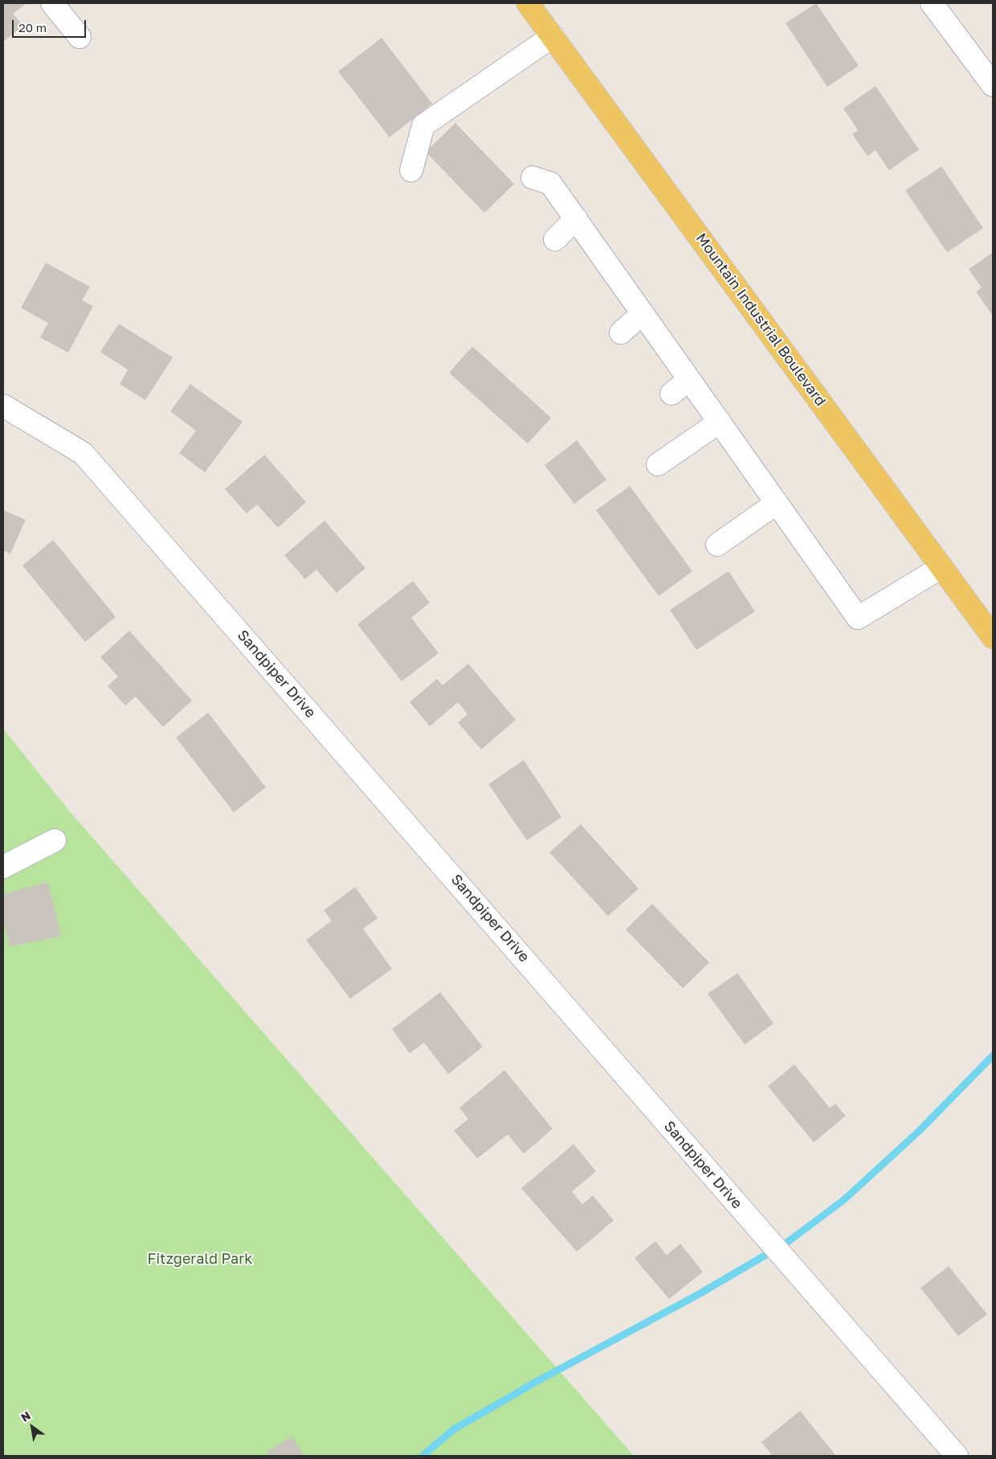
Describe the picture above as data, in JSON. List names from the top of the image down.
{
  "streets": {
    "main road": ["Mountain Industrial Boulevard"],
    "street": ["Sandpiper Drive"]
  },
  "parks": ["Fitzgerald Park"],
  "scale_bar": "20 m",
  "north": "top left"
}
